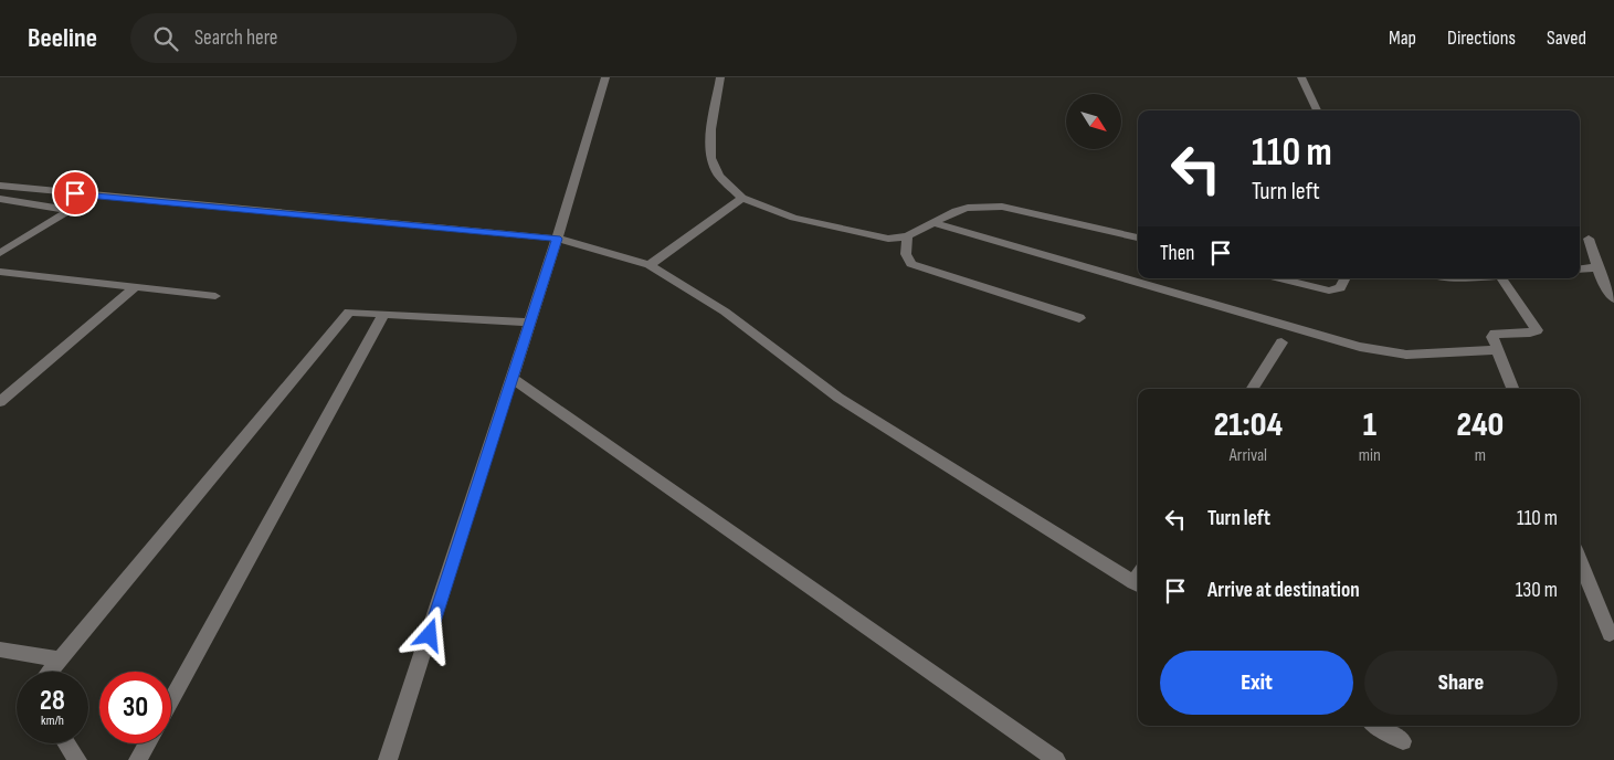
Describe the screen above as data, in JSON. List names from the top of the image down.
{
  "north": "bottom right",
  "page": {
    "header": "Beeline",
    "search": "Search here",
    "nav": ["Map", "Directions", "Saved"],
    "turn": ["110 m", "Turn left"],
    "then": "Then",
    "eta": [
      "21:04",
      "Arrival",
      "1",
      "min",
      "240",
      "m"
    ],
    "list": [
      {
        "name": "Turn left",
        "value": "110 m"
      },
      {
        "name": "Arrive at destination",
        "value": "130 m"
      }
    ],
    "buttons": ["Exit", "Share"],
    "speed": "28 km/h",
    "limit": "30"
  }
}
